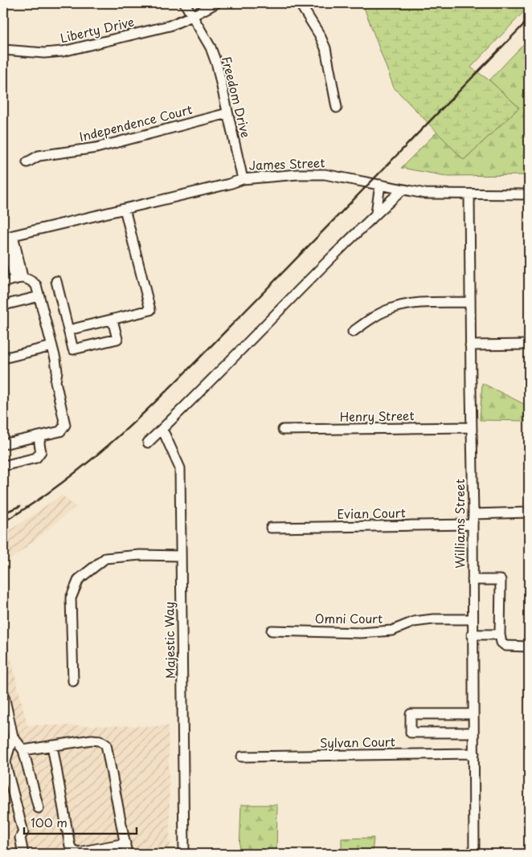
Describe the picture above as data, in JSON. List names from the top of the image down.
{
  "streets": {
    "street": [
      "Liberty Drive",
      "Freedom Drive",
      "Independence Court",
      "James Street",
      "Henry Street",
      "Evian Court",
      "Williams Street",
      "Omni Court",
      "Majestic Way",
      "Sylvan Court"
    ]
  },
  "crossings": [
    ["Liberty Drive", "Freedom Drive"],
    ["Freedom Drive", "Independence Court"],
    ["Freedom Drive", "James Street"],
    ["James Street", "Williams Street"],
    ["Henry Street", "Williams Street"],
    ["Evian Court", "Williams Street"],
    ["Williams Street", "Omni Court"],
    ["Williams Street", "Sylvan Court"]
  ],
  "scale_bar": "100 m"
}
